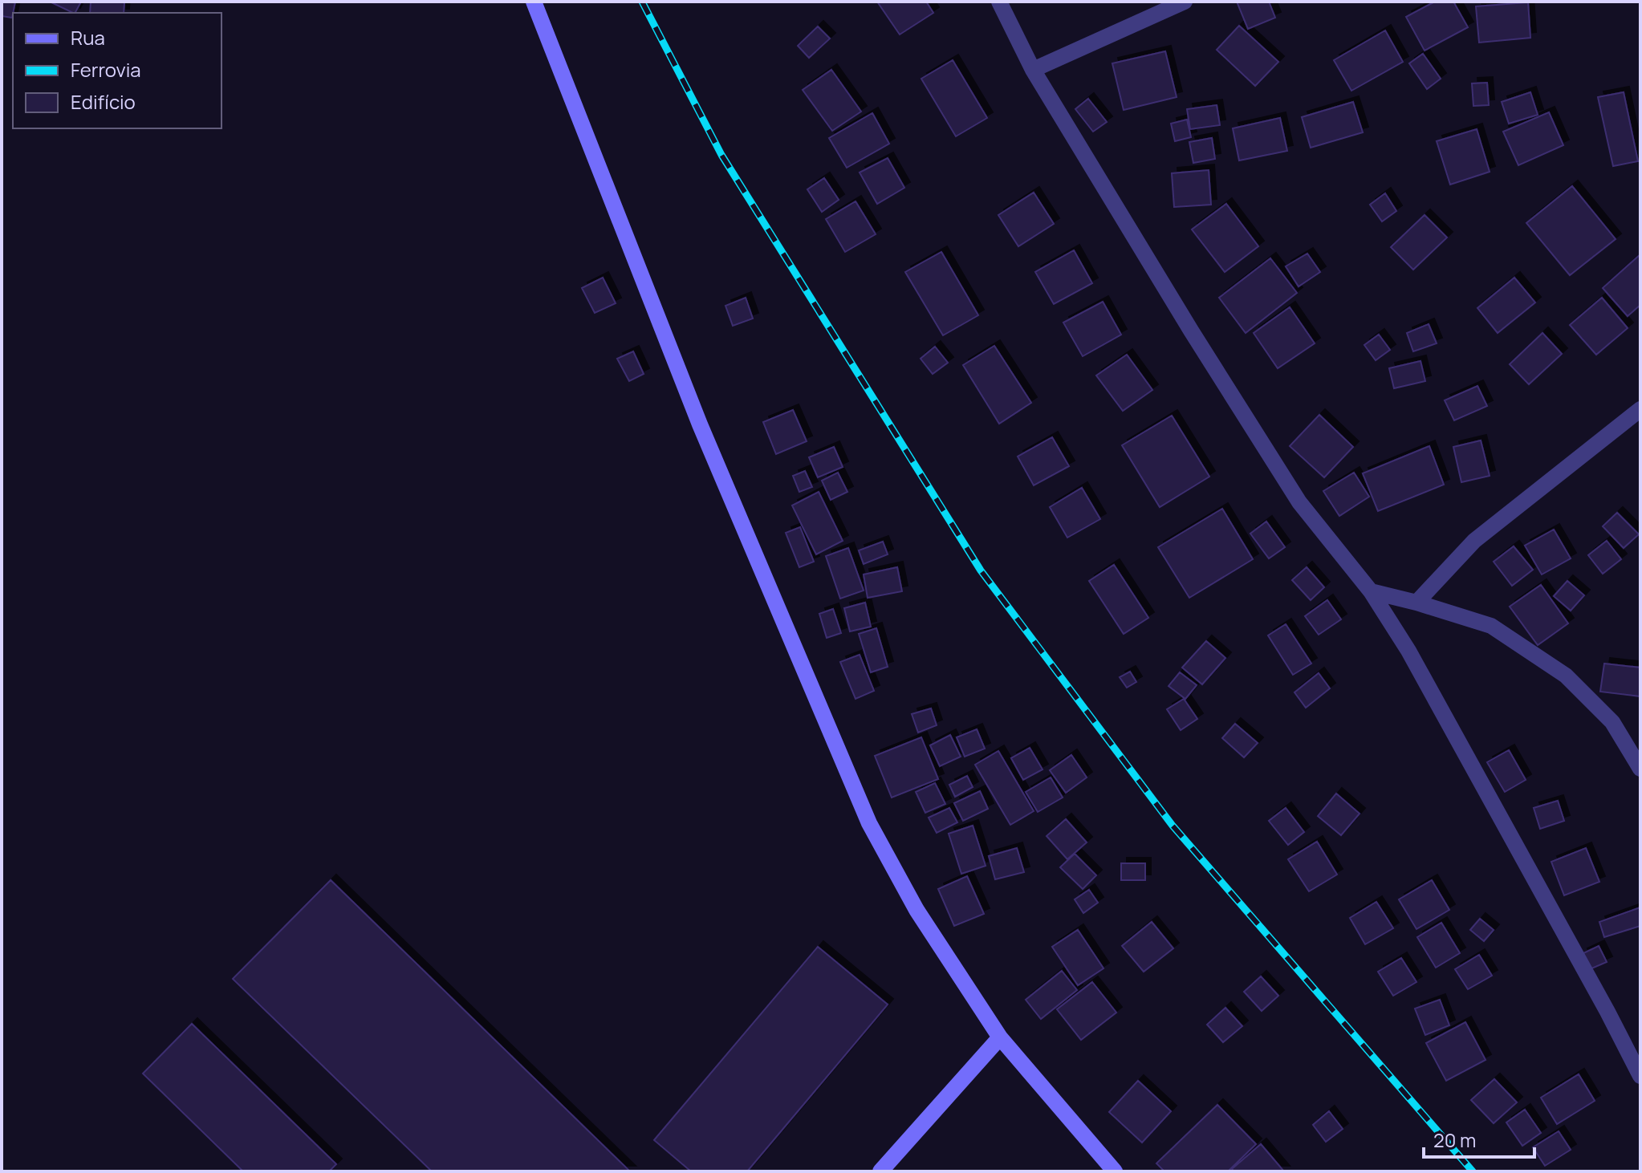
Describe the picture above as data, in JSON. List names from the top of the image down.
{
  "legend": ["Rua", "Ferrovia", "Edifício"],
  "scale_bar": "20 m"
}
